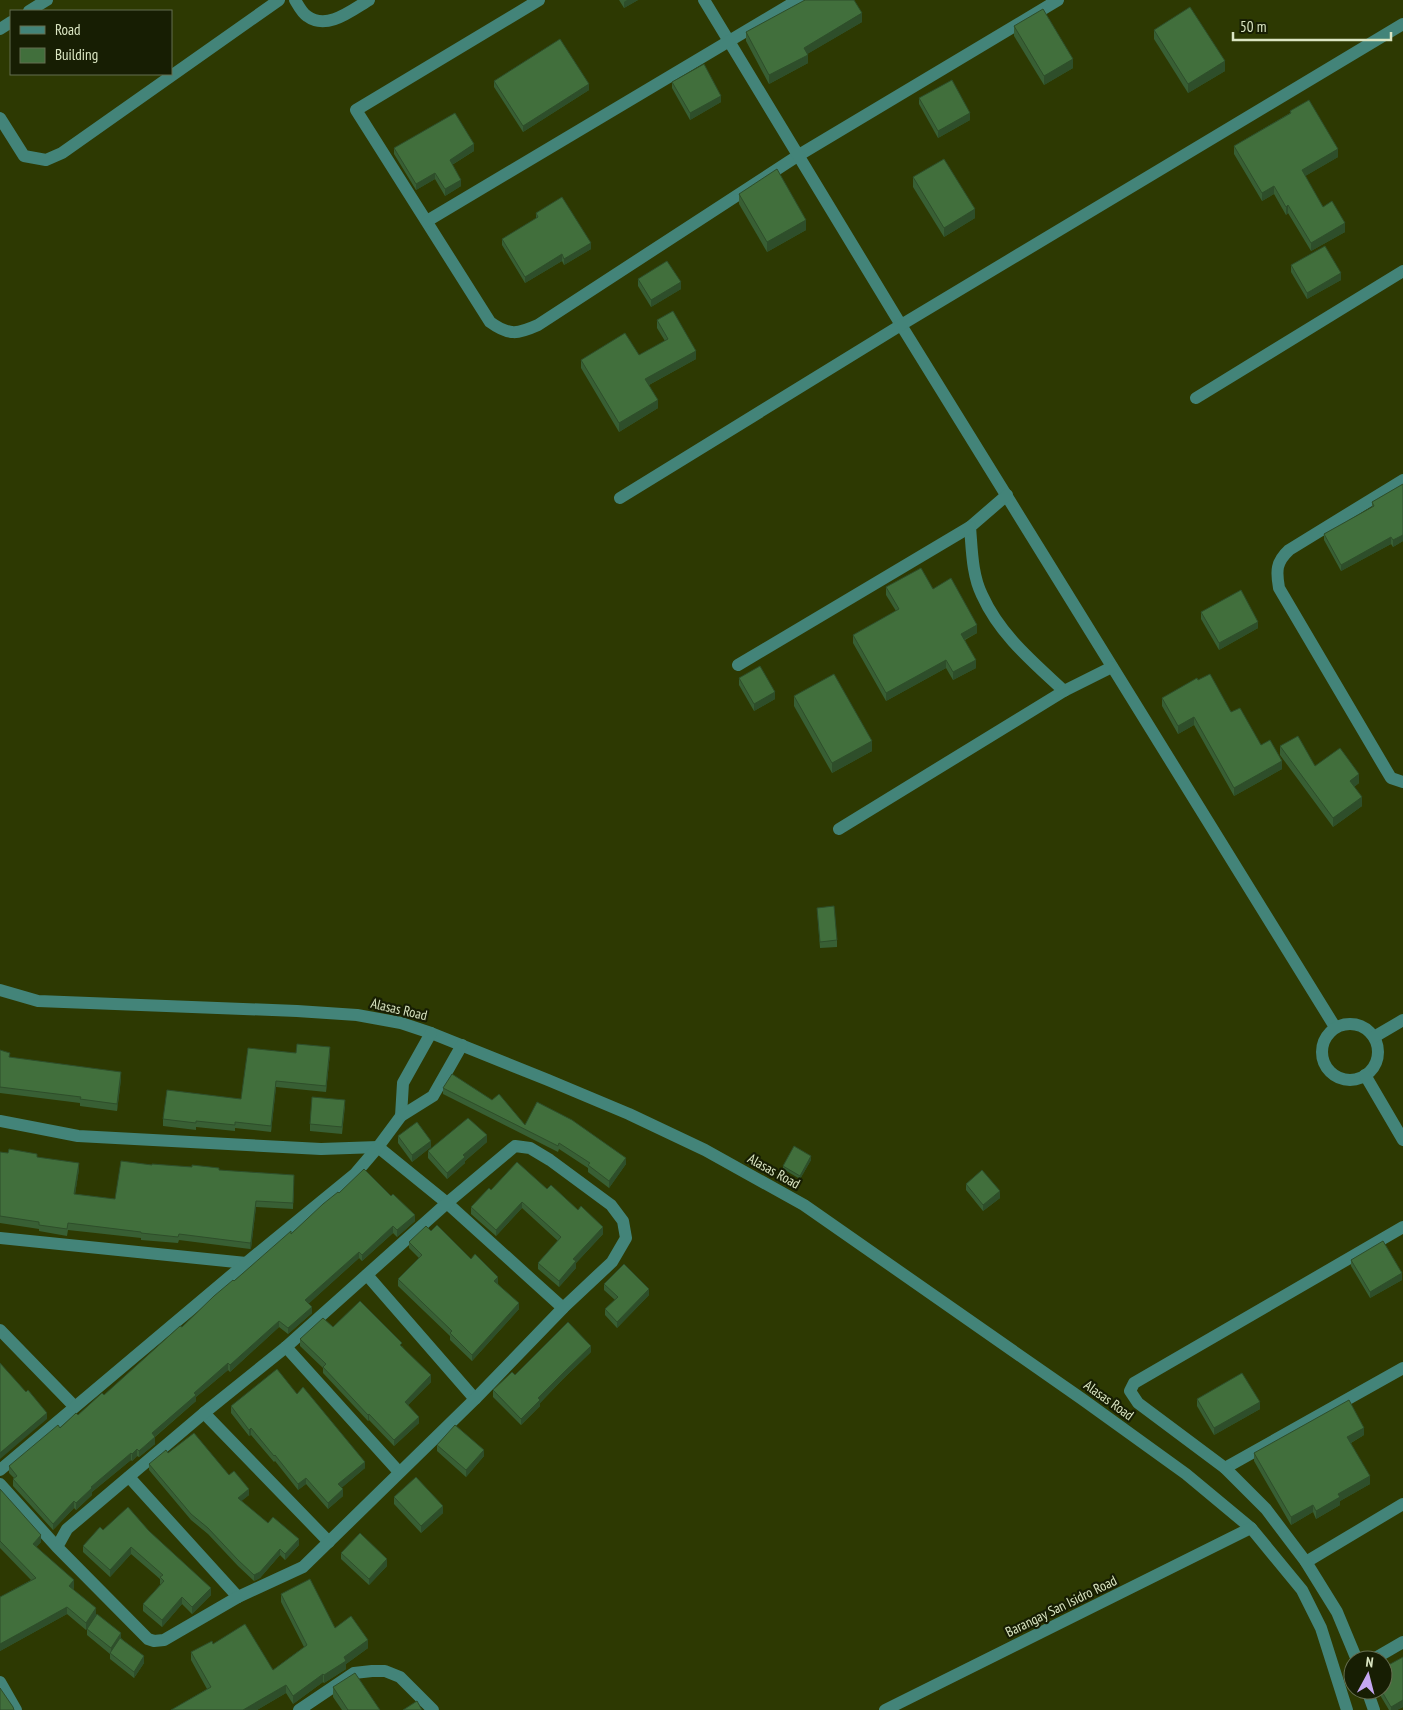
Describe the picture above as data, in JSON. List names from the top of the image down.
{
  "streets": {
    "street": ["Alasas Road", "Barangay San Isidro Road"]
  },
  "crossings": [
    ["Alasas Road", "Barangay San Isidro Road"]
  ],
  "legend": ["Road", "Building"],
  "scale_bar": "50 m",
  "north": "top"
}
